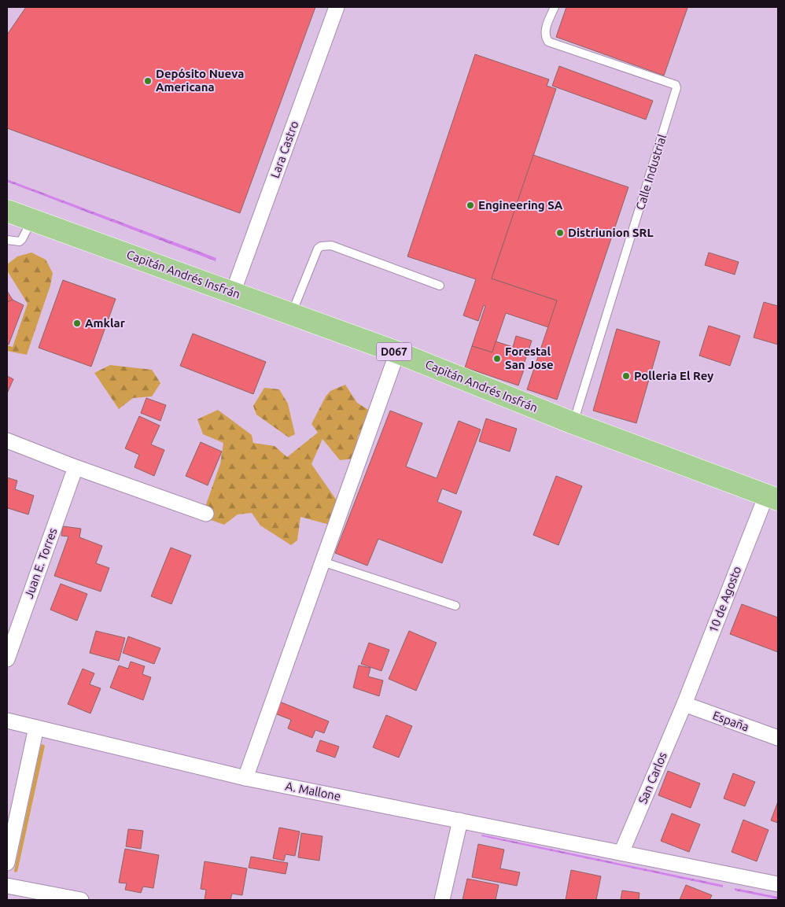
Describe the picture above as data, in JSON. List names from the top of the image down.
{
  "streets": {
    "main road": ["Capitán Andrés Insfrán", "D067"],
    "street": [
      "Lara Castro",
      "Juan E. Torres",
      "10 de Agosto",
      "España",
      "San Carlos",
      "A. Mallone"
    ],
    "lane": ["Calle Industrial"]
  },
  "crossings": [
    ["Lara Castro", "Capitán Andrés Insfrán"],
    ["Calle Industrial", "Capitán Andrés Insfrán"],
    ["Capitán Andrés Insfrán", "10 de Agosto"],
    ["10 de Agosto", "España"],
    ["10 de Agosto", "San Carlos"],
    ["España", "San Carlos"],
    ["San Carlos", "A. Mallone"]
  ],
  "places": [
    "Depósito Nueva Americana",
    "Engineering SA",
    "Distriunion SRL",
    "Amklar",
    "Forestal San Jose",
    "Polleria El Rey"
  ]
}
